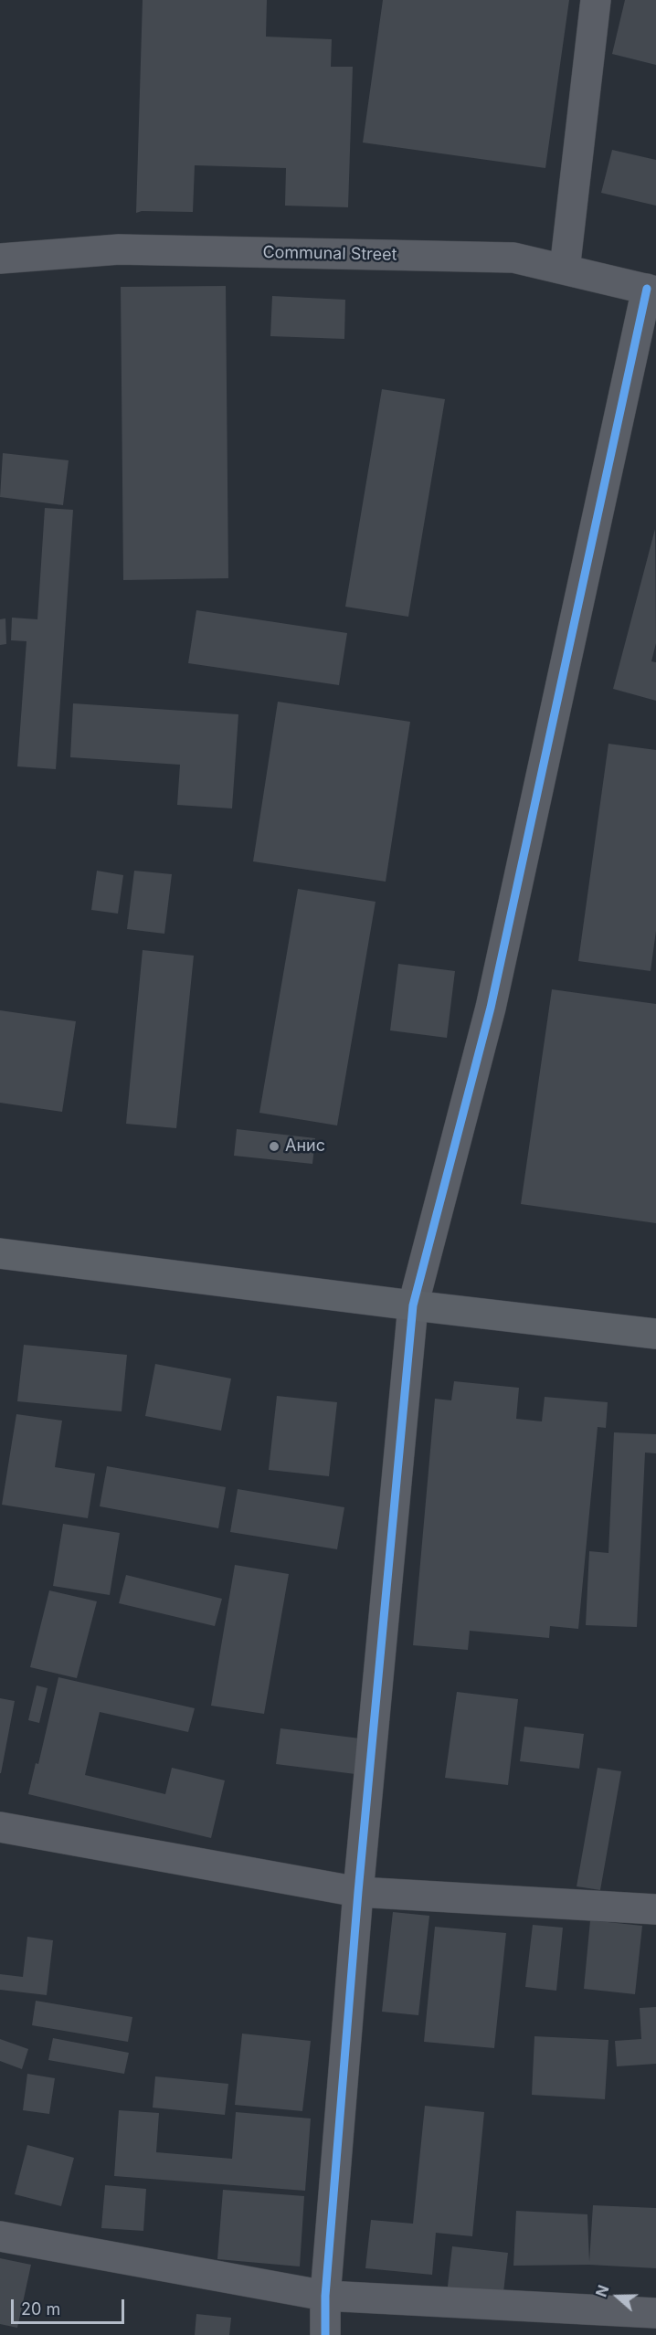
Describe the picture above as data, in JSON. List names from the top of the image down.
{
  "streets": {
    "street": ["Communal Street"]
  },
  "places": ["Анис"],
  "scale_bar": "20 m",
  "north": "left"
}
